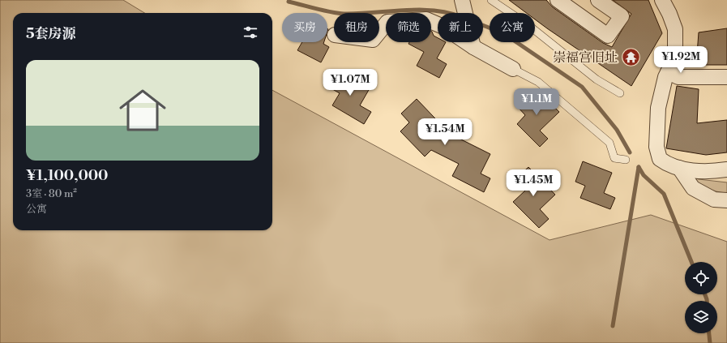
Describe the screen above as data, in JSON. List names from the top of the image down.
{
  "places": {
    "temple": ["崇福宫旧址"]
  },
  "page": {
    "chip": [
      "买房",
      "租房",
      "筛选",
      "新上",
      "公寓"
    ],
    "heading": "5套房源",
    "price": [
      "¥1.92M",
      "¥1.07M",
      "¥1.1M",
      "¥1.54M",
      "¥1.45M"
    ],
    "list": [
      {
        "name": "¥1,100,000",
        "note": "3室 · 80 m² · 公寓"
      }
    ]
  }
}
